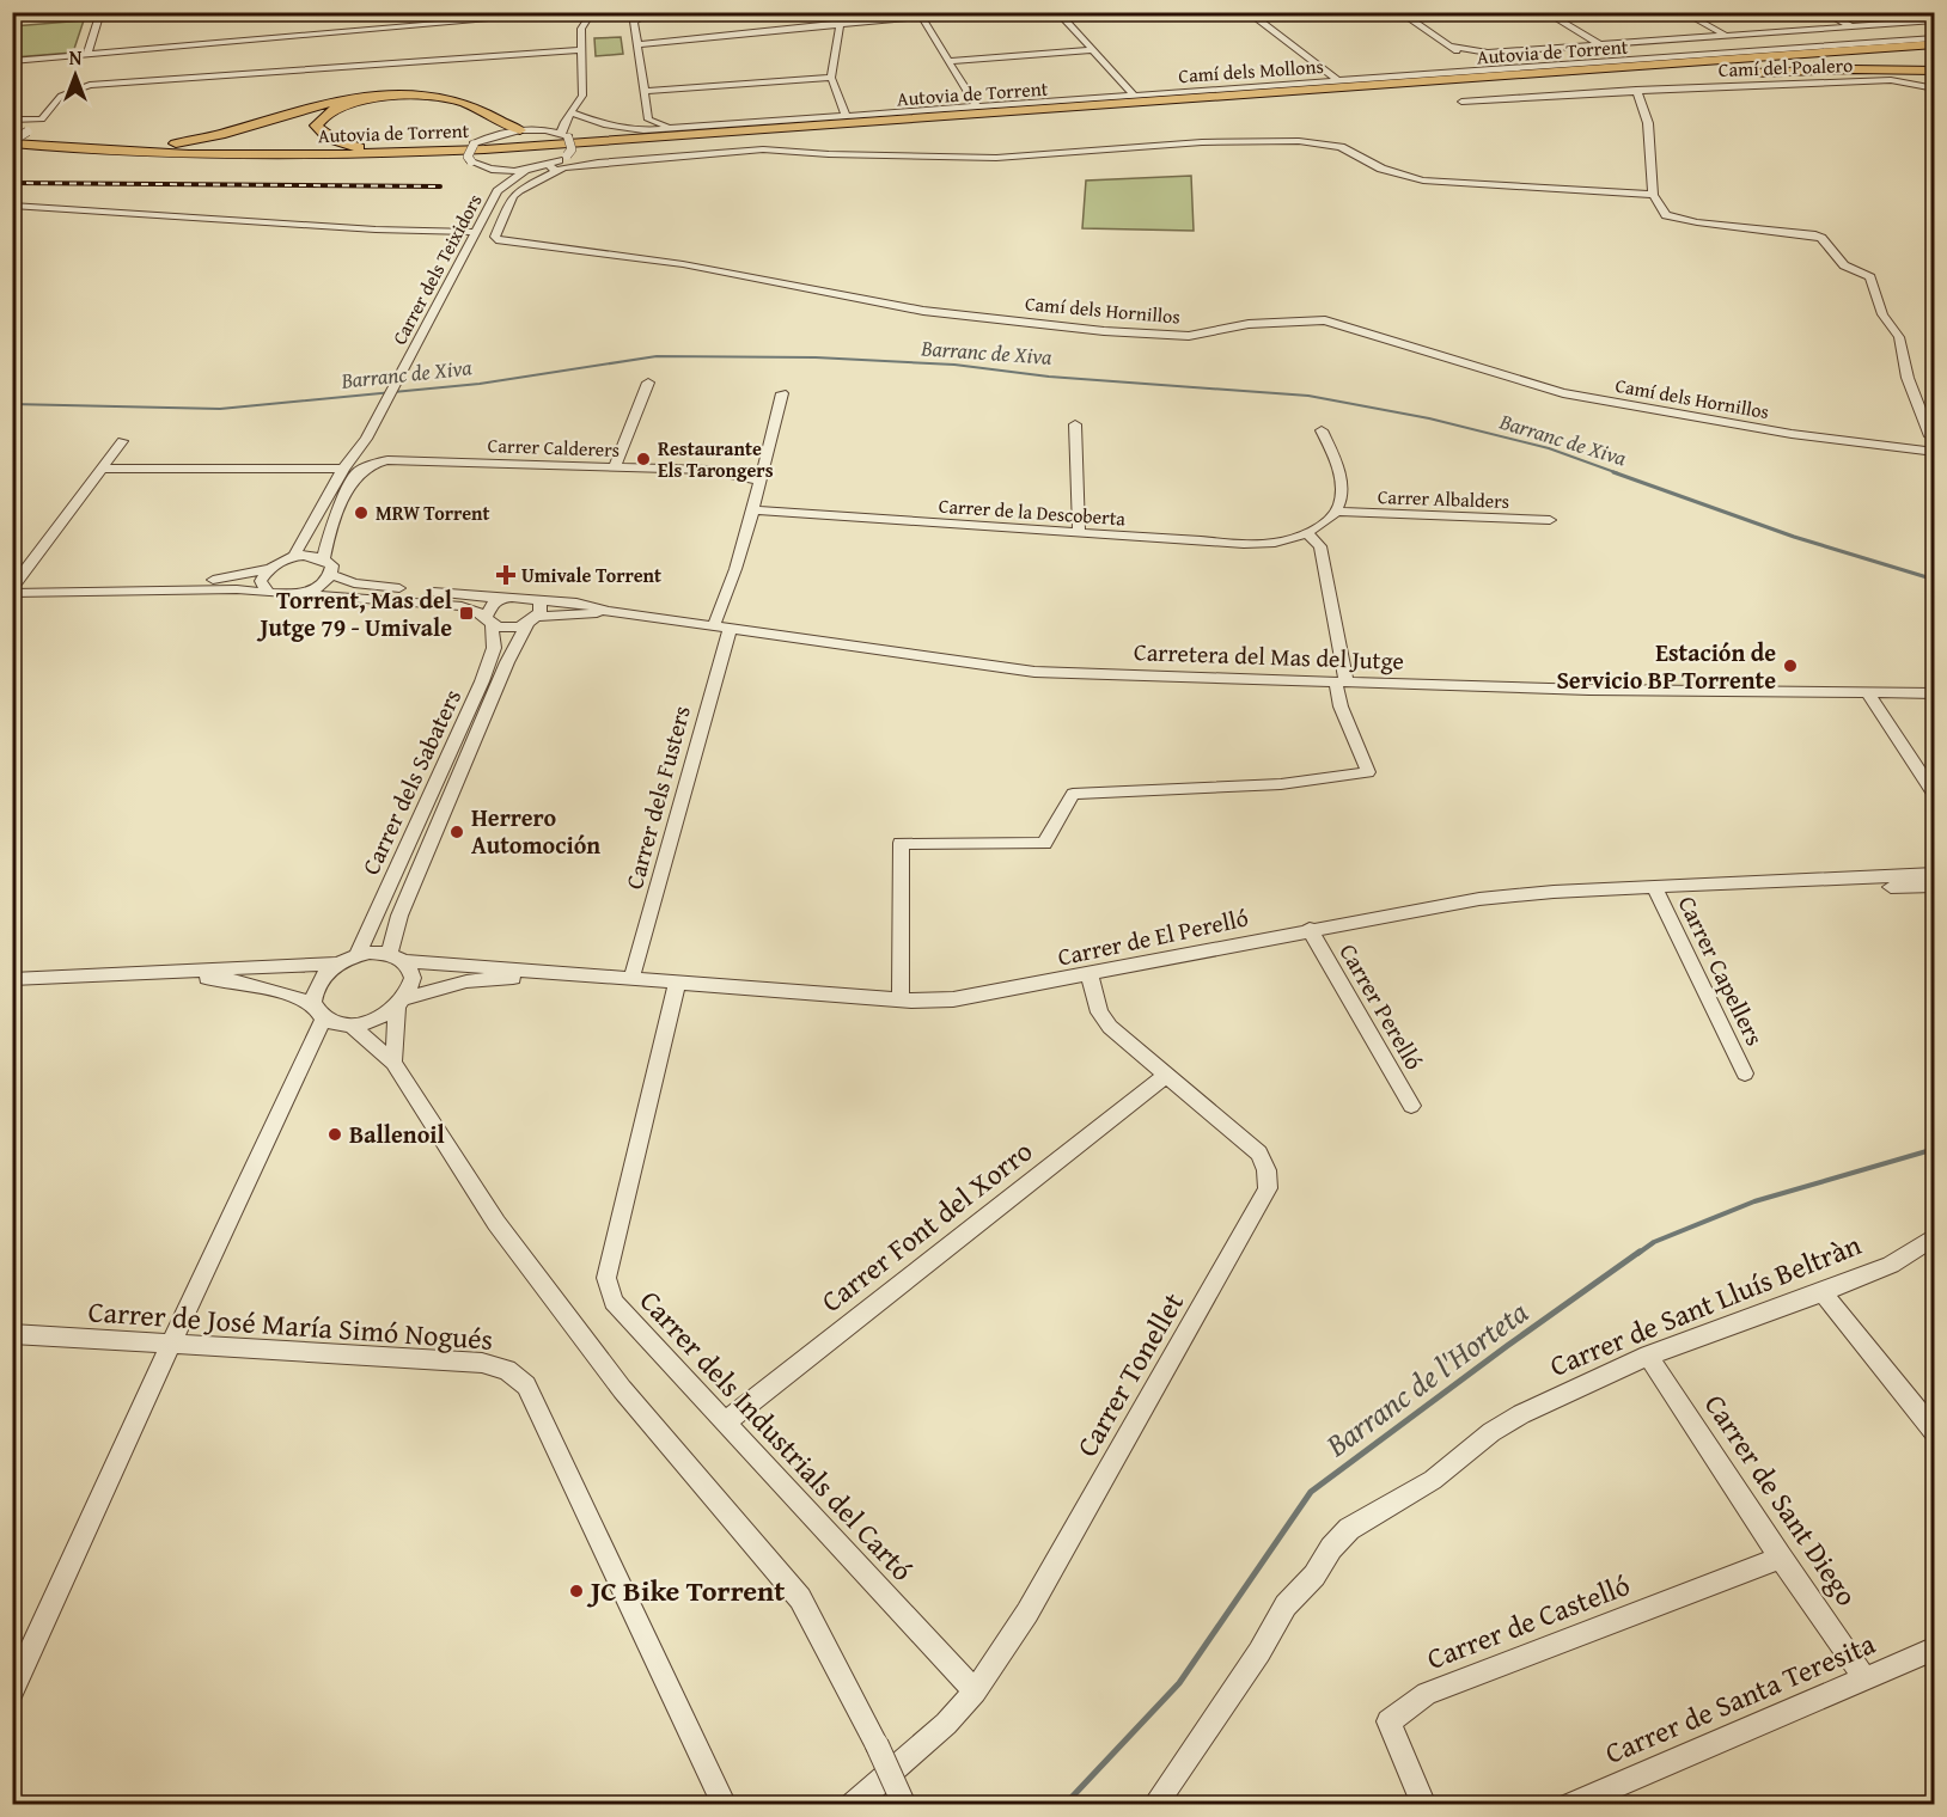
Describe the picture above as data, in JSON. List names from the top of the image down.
{
  "streets": {
    "highway": ["Autovia de Torrent"],
    "street": [
      "Camí del Poalero",
      "Camí dels Mollons",
      "Carrer dels Teixidors",
      "Camí dels Hornillos",
      "Carrer Calderers",
      "Carrer Albalders",
      "Carrer de la Descoberta",
      "Carretera del Mas del Jutge",
      "Carrer dels Sabaters",
      "Carrer dels Fusters",
      "Carrer de El Perelló",
      "Carrer Capellers",
      "Carrer Perelló",
      "Carrer Font del Xorro",
      "Carrer de Sant Lluís Beltràn",
      "Carrer de José María Simó Nogués",
      "Carrer Tonellet",
      "Carrer dels Industrials del Cartó",
      "Carrer de Sant Diego",
      "Carrer de Castelló",
      "Carrer de Santa Teresita"
    ]
  },
  "crossings": [
    ["Autovia de Torrent", "Camí dels Mollons"],
    ["Carrer dels Teixidors", "Carrer Calderers"],
    ["Carretera del Mas del Jutge", "Carrer dels Sabaters"],
    ["Carretera del Mas del Jutge", "Carrer dels Fusters"],
    ["Carrer dels Sabaters", "Carrer de El Perelló"],
    ["Carrer dels Fusters", "Carrer de El Perelló"],
    ["Carrer de El Perelló", "Carrer Capellers"],
    ["Carrer de El Perelló", "Carrer Perelló"],
    ["Carrer de El Perelló", "Carrer Tonellet"],
    ["Carrer de El Perelló", "Carrer dels Industrials del Cartó"],
    ["Carrer Font del Xorro", "Carrer Tonellet"],
    ["Carrer Font del Xorro", "Carrer dels Industrials del Cartó"],
    ["Carrer de Sant Lluís Beltràn", "Carrer de Sant Diego"],
    ["Carrer Tonellet", "Carrer dels Industrials del Cartó"],
    ["Carrer de Sant Diego", "Carrer de Castelló"],
    ["Carrer de Sant Diego", "Carrer de Santa Teresita"]
  ],
  "water": ["Barranc de Xiva", "Barranc de l'Horteta"],
  "places": {
    "other": [
      "Restaurante Els Tarongers",
      "MRW Torrent",
      "Estación de Servicio BP Torrente",
      "Herrero Automoción",
      "Ballenoil",
      "JC Bike Torrent"
    ],
    "health": ["Umivale Torrent"],
    "transit": ["Torrent, Mas del Jutge 79 - Umivale"]
  },
  "north": "top"
}
